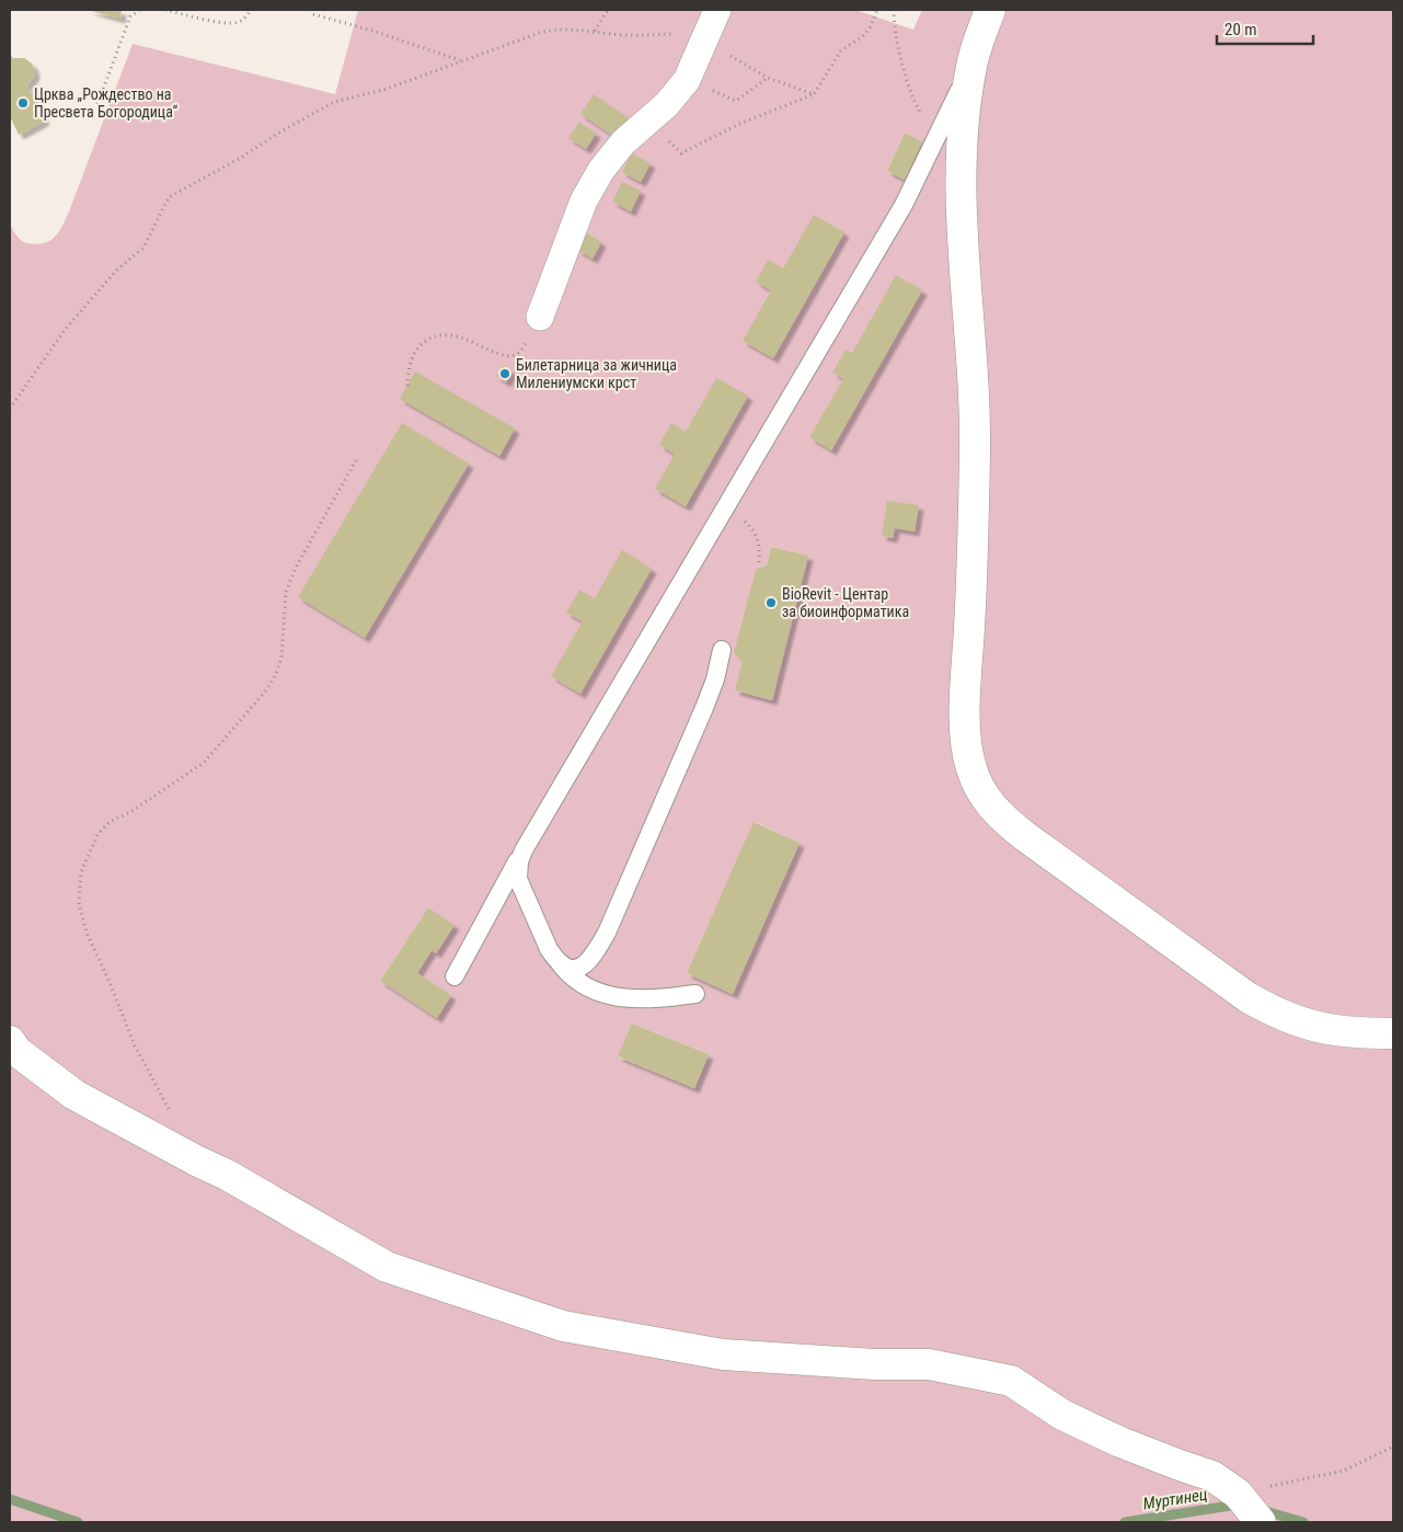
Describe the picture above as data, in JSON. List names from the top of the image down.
{
  "water": ["Муртинец"],
  "places": ["Црква „Рождество на Пресвета Богородица“", "Билетарница за жичница Милениумски крст", "BioRevit - Центар за биоинформатика"],
  "scale_bar": "20 m"
}
